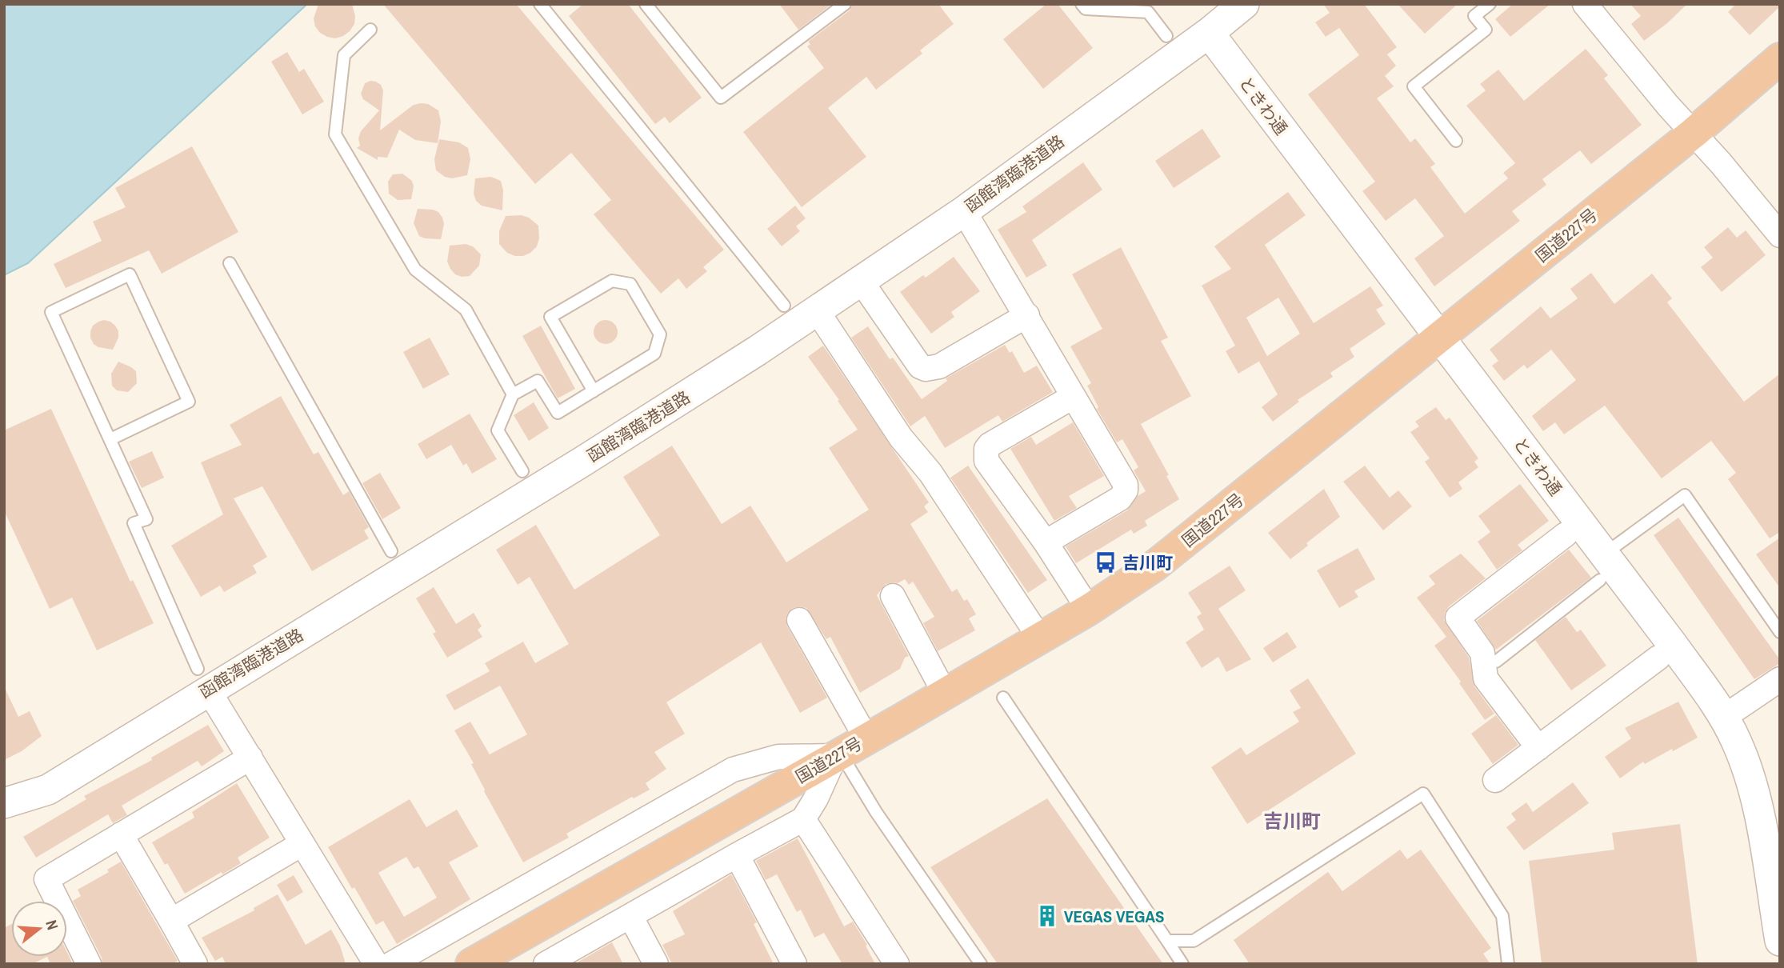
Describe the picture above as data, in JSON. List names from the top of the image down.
{
  "streets": {
    "highway": ["国道227号"],
    "street": ["ときわ通", "函館湾臨港道路"]
  },
  "crossings": [
    ["ときわ通", "函館湾臨港道路"],
    ["ときわ通", "国道227号"]
  ],
  "districts": ["吉川町"],
  "places": {
    "bus stop": ["吉川町"],
    "building": ["VEGAS VEGAS"]
  },
  "north": "right"
}
